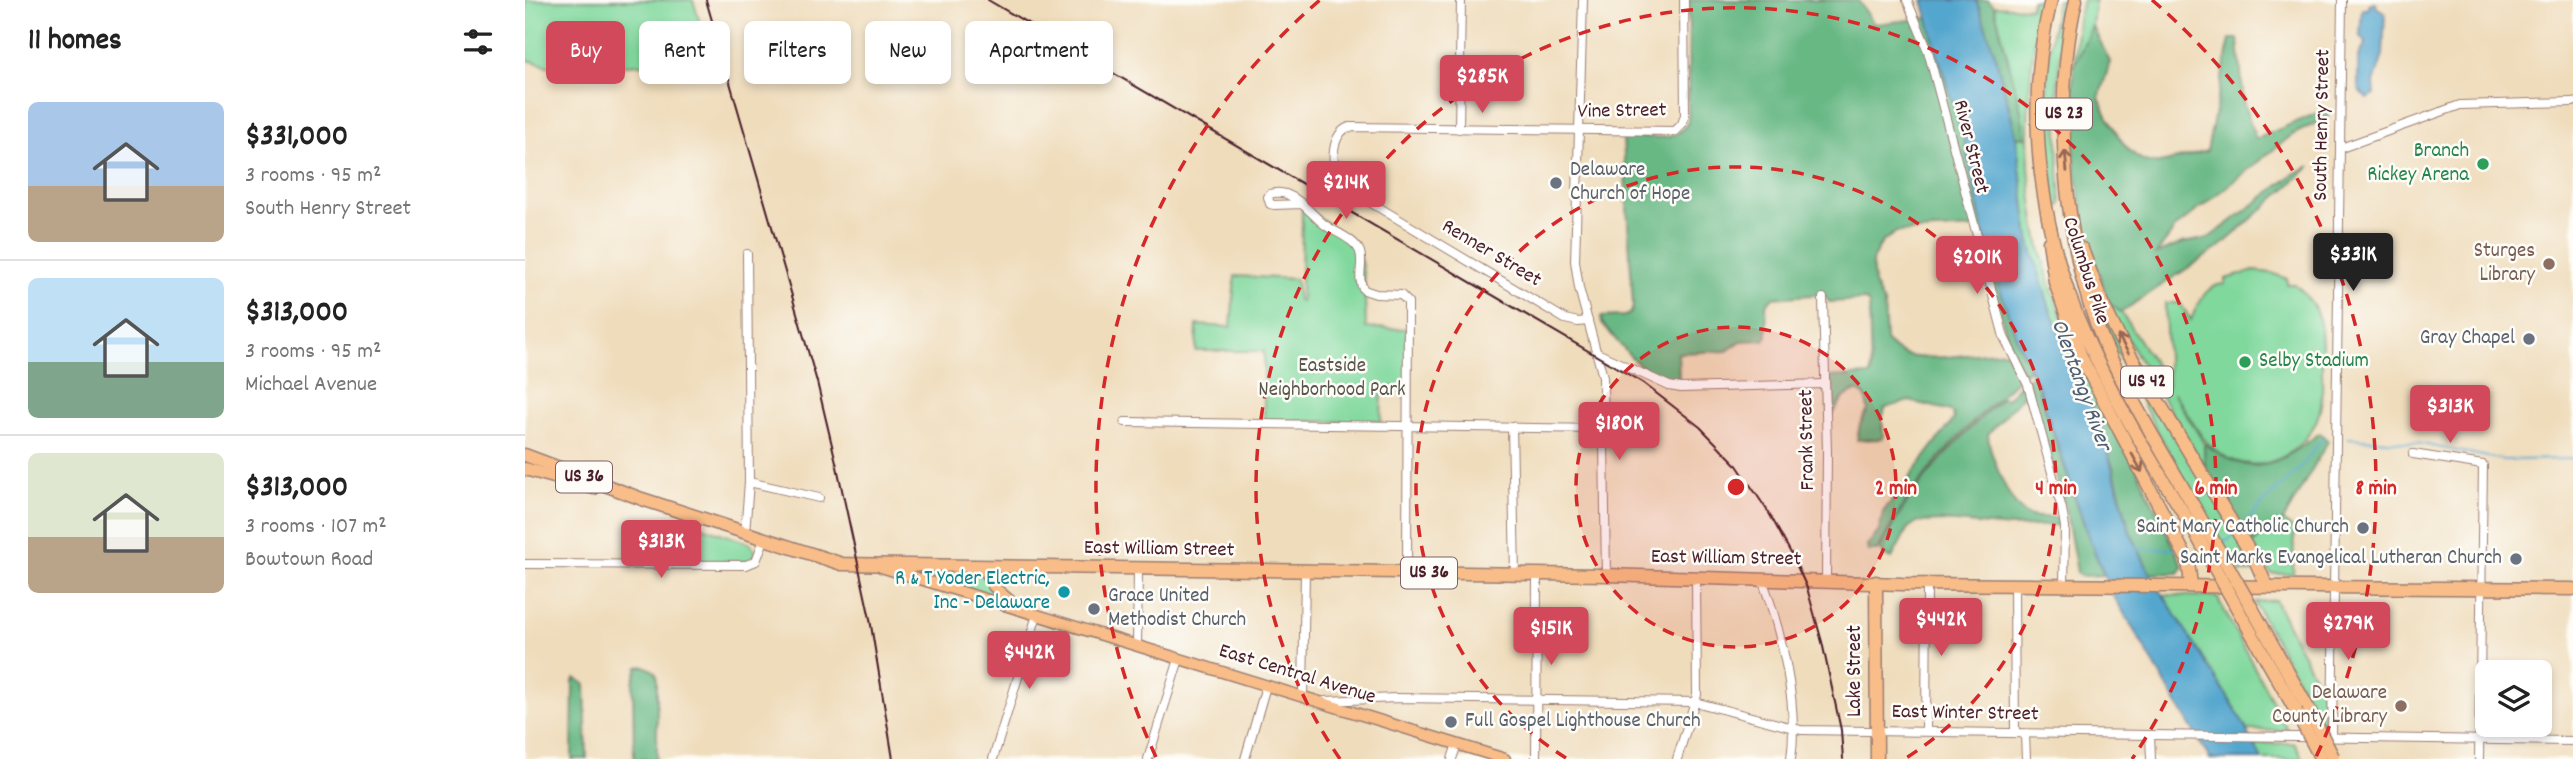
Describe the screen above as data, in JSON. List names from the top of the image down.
{
  "streets": {
    "highway": [
      "US 23",
      "Columbus Pike",
      "US 42",
      "US 36",
      "East William Street",
      "Lake Street"
    ],
    "main road": ["East Central Avenue"],
    "street": [
      "Vine Street",
      "South Henry Street",
      "River Street",
      "Renner Street",
      "Frank Street",
      "East Winter Street"
    ]
  },
  "crossings": [
    ["Vine Street", "Renner Street"],
    ["US 23", "Columbus Pike"],
    ["South Henry Street", "East William Street"],
    ["South Henry Street", "East Winter Street"],
    ["River Street", "East William Street"],
    ["Columbus Pike", "US 42"],
    ["US 42", "East William Street"],
    ["Frank Street", "East William Street"],
    ["US 36", "East William Street"],
    ["US 36", "East Central Avenue"],
    ["East William Street", "Lake Street"],
    ["East William Street", "East Central Avenue"],
    ["Lake Street", "East Winter Street"],
    ["East Central Avenue", "East Winter Street"]
  ],
  "water": ["Olentangy River"],
  "parks": ["Eastside Neighborhood Park"],
  "places": [
    "Branch Rickey Arena",
    "Delaware Church of Hope",
    "Sturges Library",
    "Gray Chapel",
    "Selby Stadium",
    "Saint Mary Catholic Church",
    "Saint Marks Evangelical Lutheran Church",
    "R & T Yoder Electric, Inc - Delaware",
    "Grace United Methodist Church",
    "Delaware County Library",
    "Full Gospel Lighthouse Church"
  ],
  "page": {
    "heading": "11 homes",
    "chip": [
      "Buy",
      "Rent",
      "Filters",
      "New",
      "Apartment"
    ],
    "price": [
      "$285K",
      "$214K",
      "$331K",
      "$201K",
      "$313K",
      "$180K",
      "$313K",
      "$442K",
      "$279K",
      "$151K",
      "$442K"
    ],
    "list": [
      {
        "name": "$331,000",
        "note": "3 rooms · 95 m² · South Henry Street"
      },
      {
        "name": "$313,000",
        "note": "3 rooms · 95 m² · Michael Avenue"
      },
      {
        "name": "$313,000",
        "note": "3 rooms · 107 m² · Bowtown Road"
      }
    ]
  },
  "rings": [
    "2 min",
    "4 min",
    "6 min",
    "8 min"
  ]
}
